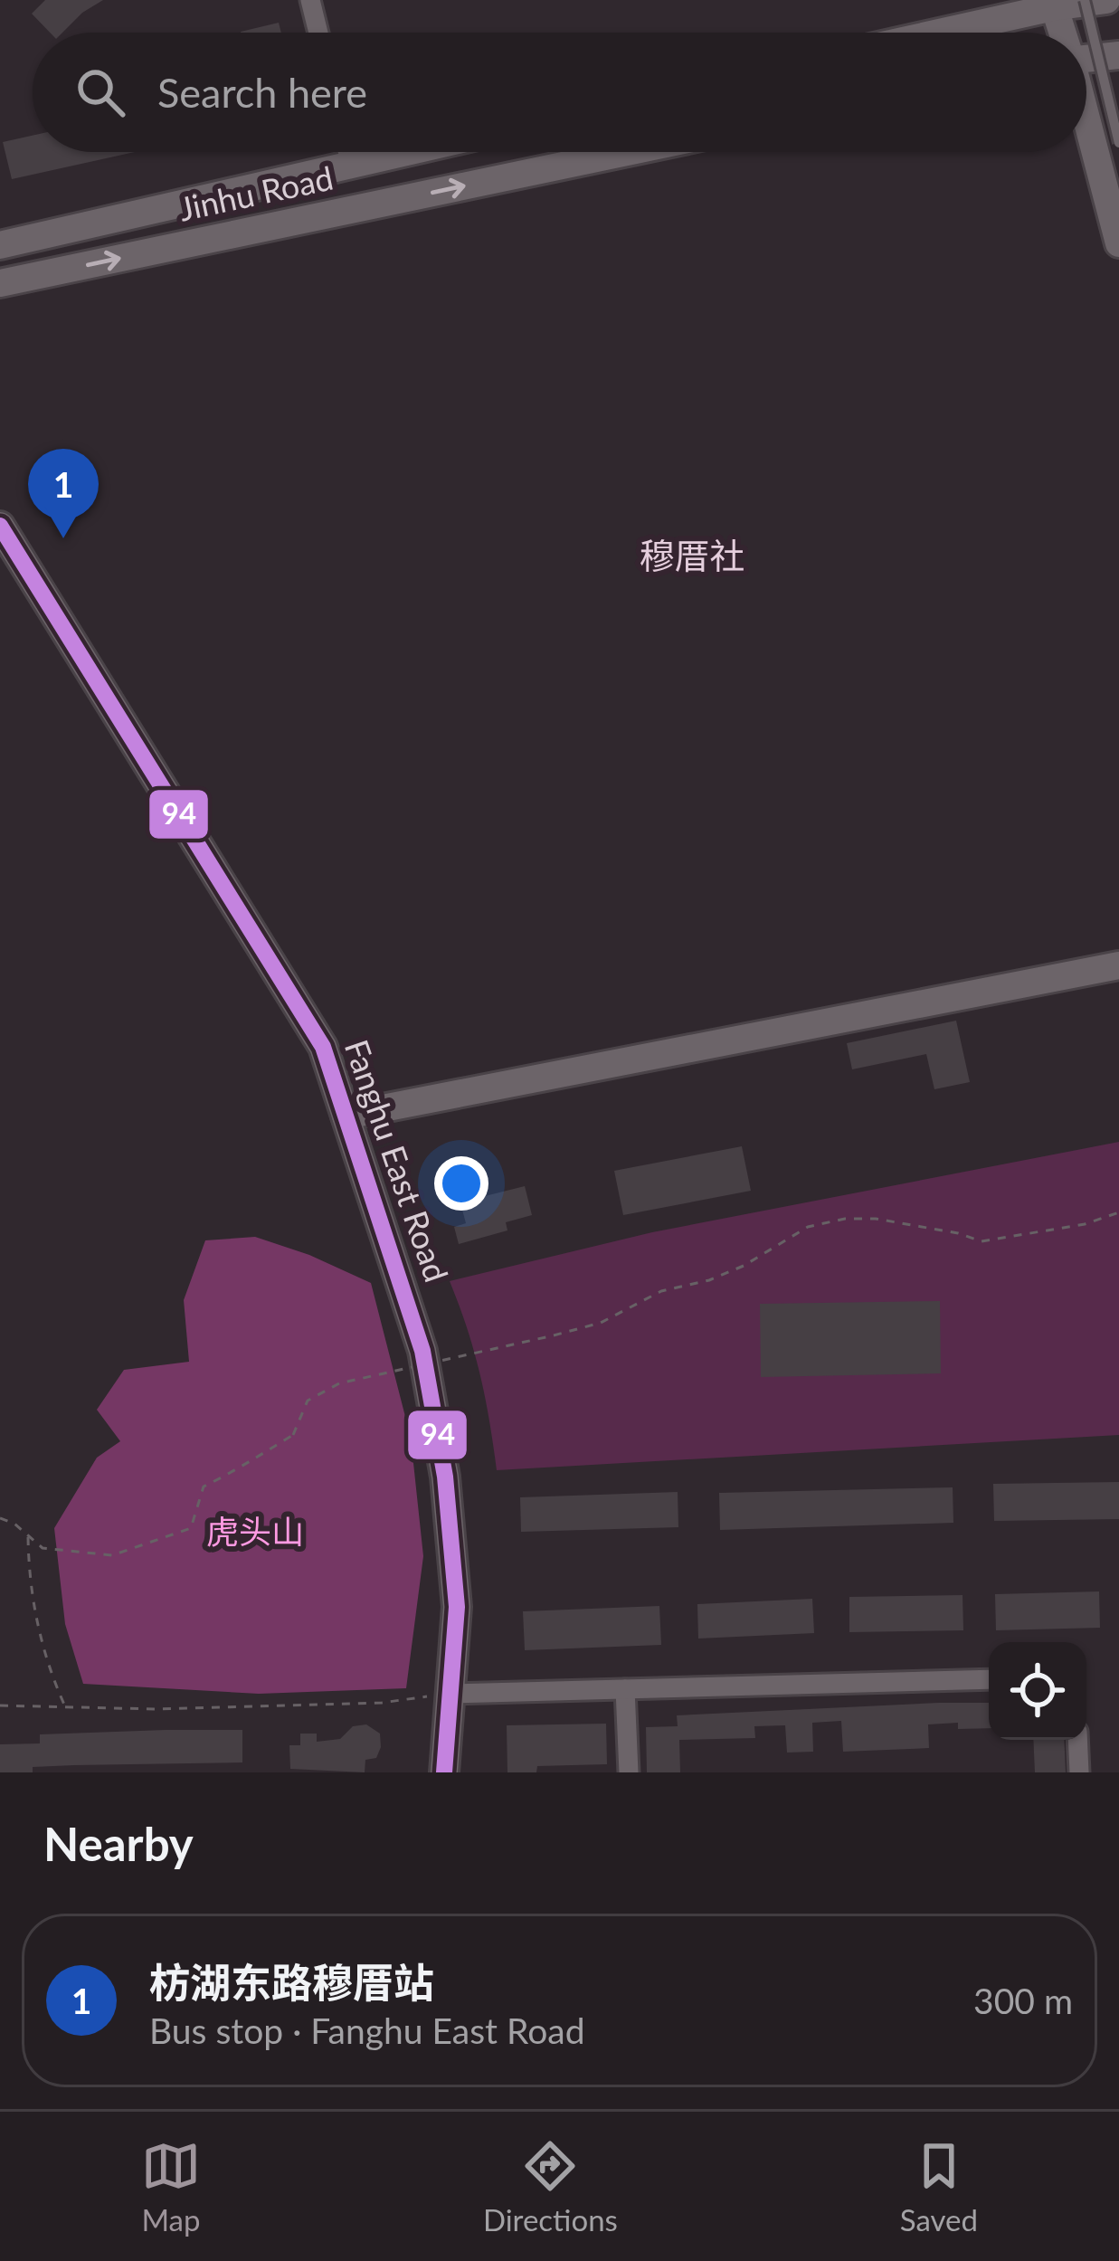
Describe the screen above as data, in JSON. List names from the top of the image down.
{
  "streets": {
    "street": ["Jinhu Road", "Fanghu East Road"]
  },
  "districts": ["穆厝社"],
  "parks": ["虎头山"],
  "lines": ["transit line 94"],
  "page": {
    "search": "Search here",
    "pins": "1",
    "heading": "Nearby",
    "list": [
      {
        "mark": "1",
        "name": "枋湖东路穆厝站",
        "note": "Bus stop · Fanghu East Road",
        "value": "300 m"
      }
    ],
    "nav": ["Map", "Directions", "Saved"]
  }
}
